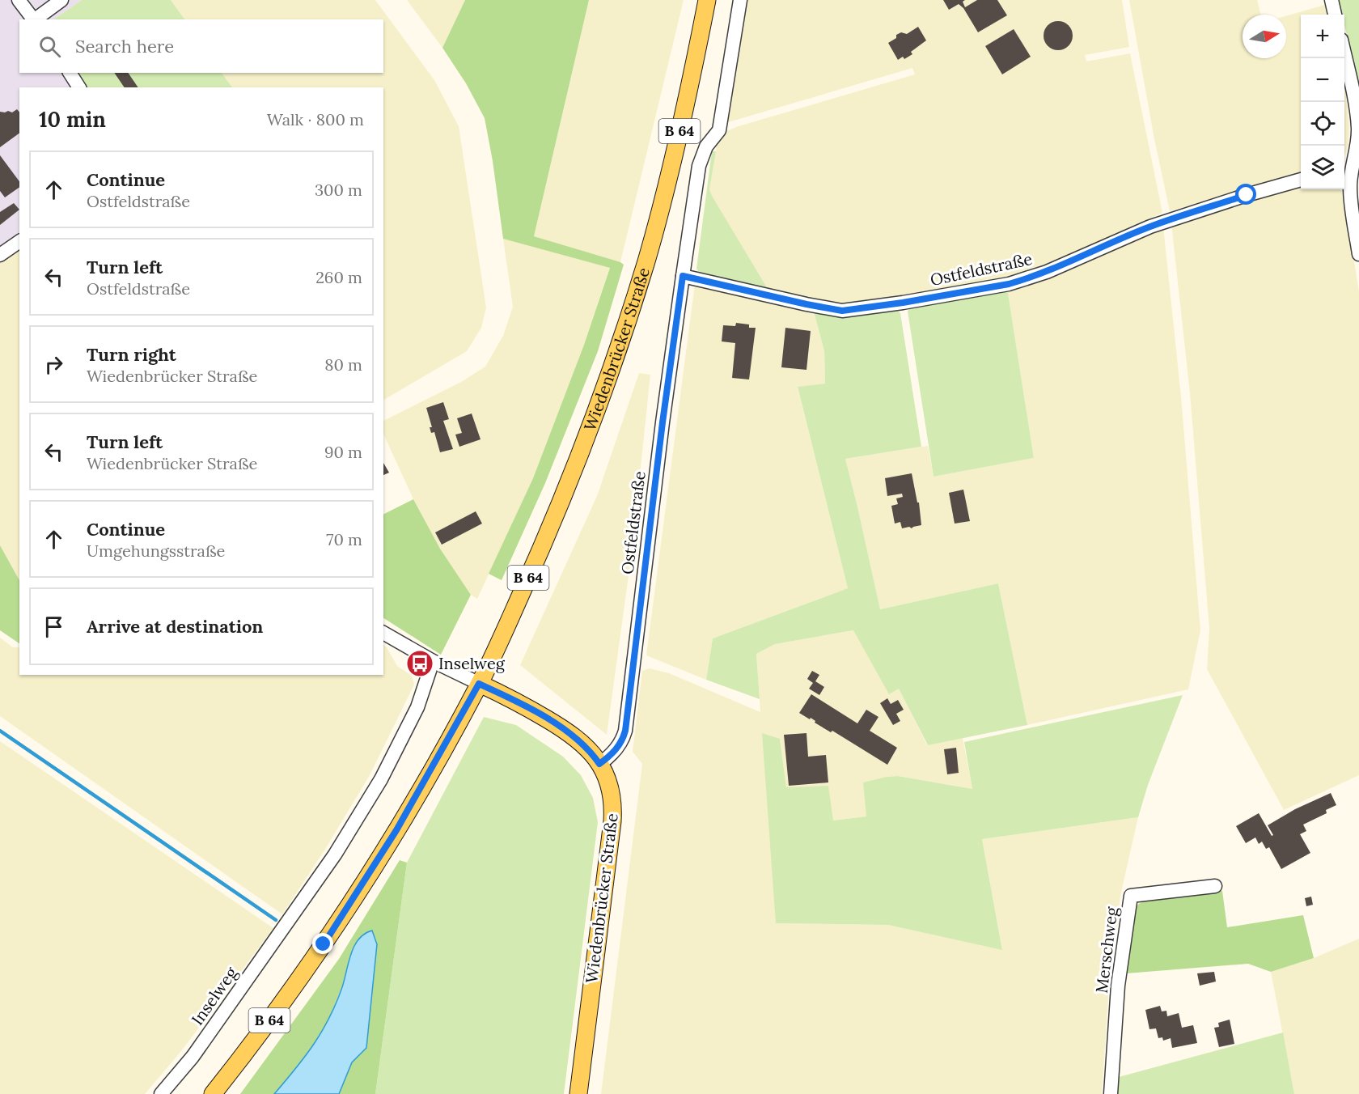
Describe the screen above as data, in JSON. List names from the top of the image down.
{
  "streets": {
    "main road": ["B 64", "Wiedenbrücker Straße"],
    "street": ["Ostfeldstraße", "Merschweg", "Inselweg"]
  },
  "crossings": [
    ["Ostfeldstraße", "Wiedenbrücker Straße"]
  ],
  "places": {
    "bus stop": ["Inselweg"]
  },
  "north": "right",
  "page": {
    "map_buttons": ["+", "−"],
    "search": "Search here",
    "heading": ["10 min", "Walk · 800 m"],
    "list": [
      ["Continue", "Ostfeldstraße", "300 m"],
      ["Turn left", "Ostfeldstraße", "260 m"],
      ["Turn right", "Wiedenbrücker Straße", "80 m"],
      ["Turn left", "Wiedenbrücker Straße", "90 m"],
      ["Continue", "Umgehungsstraße", "70 m"],
      "Arrive at destination"
    ]
  }
}
